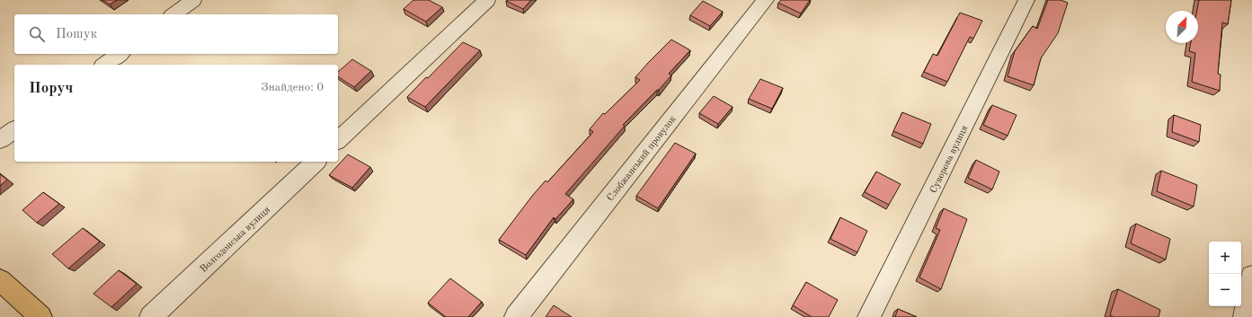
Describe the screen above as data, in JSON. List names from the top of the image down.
{
  "streets": {
    "street": ["Слобжанський провулок", "Суворова вулиця", "Волгодонська вулиця"]
  },
  "north": "top right",
  "page": {
    "search": "Пошук",
    "heading": ["Поруч", "Знайдено: 0"],
    "map_buttons": ["+", "−"]
  }
}
